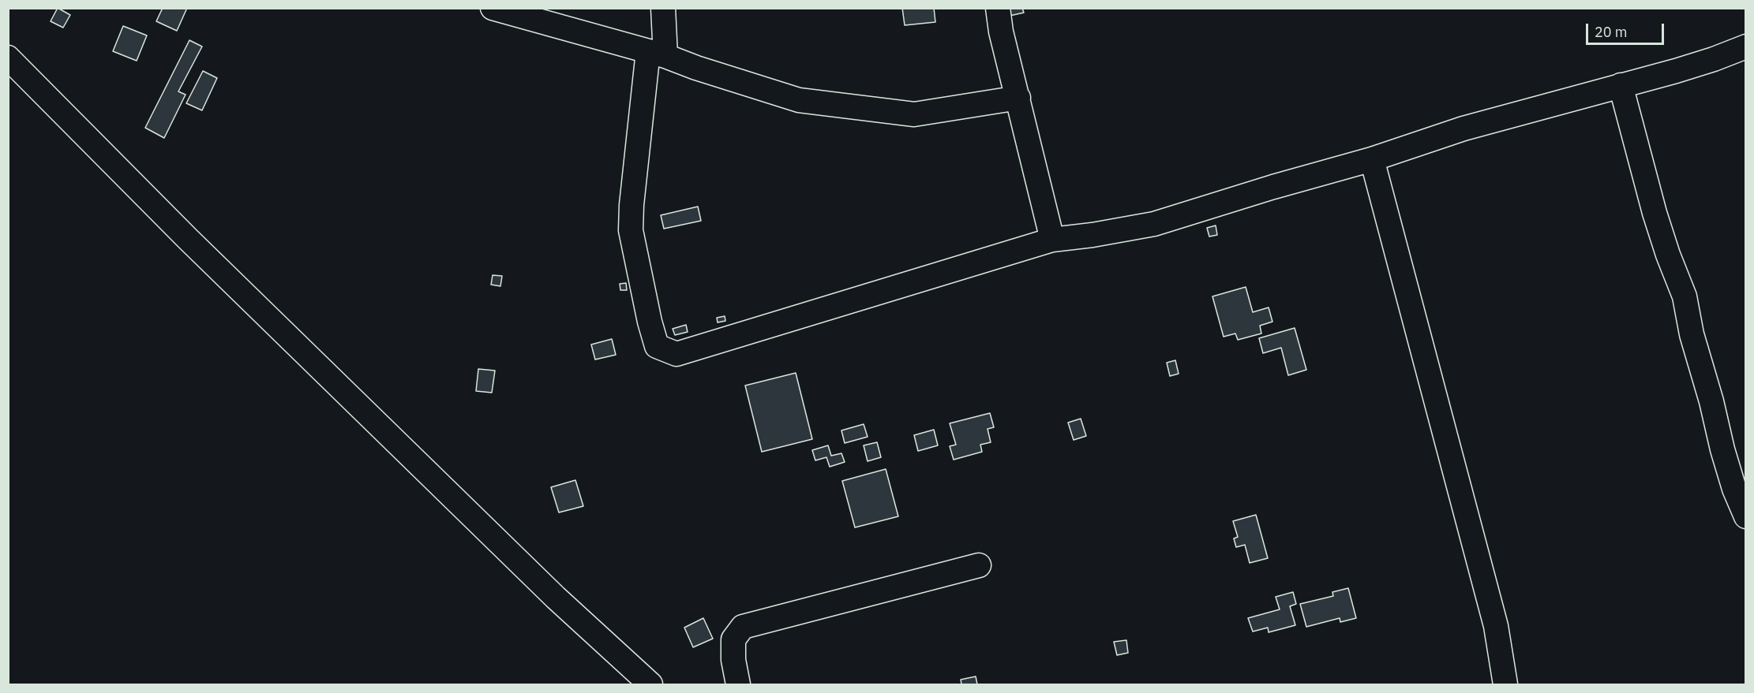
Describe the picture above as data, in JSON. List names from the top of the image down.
{
  "scale_bar": "20 m"
}
